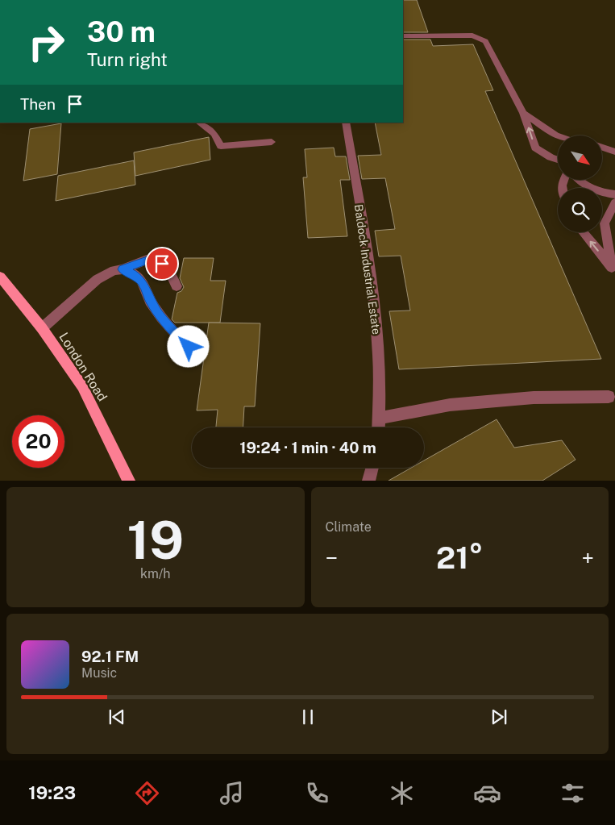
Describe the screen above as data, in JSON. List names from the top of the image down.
{
  "streets": {
    "main road": ["London Road"],
    "lane": ["Baldock Industrial Estate"]
  },
  "north": "bottom right",
  "page": {
    "turn": ["30 m", "Turn right"],
    "then": "Then",
    "limit": "20",
    "trip": "19:24 · 1 min · 40 m",
    "tile": [
      ["19", "km/h"],
      "Climate"
    ],
    "heat": ["−", "21°", "+"],
    "song": ["92.1 FM", "Music"],
    "tabs": "19:23"
  }
}
